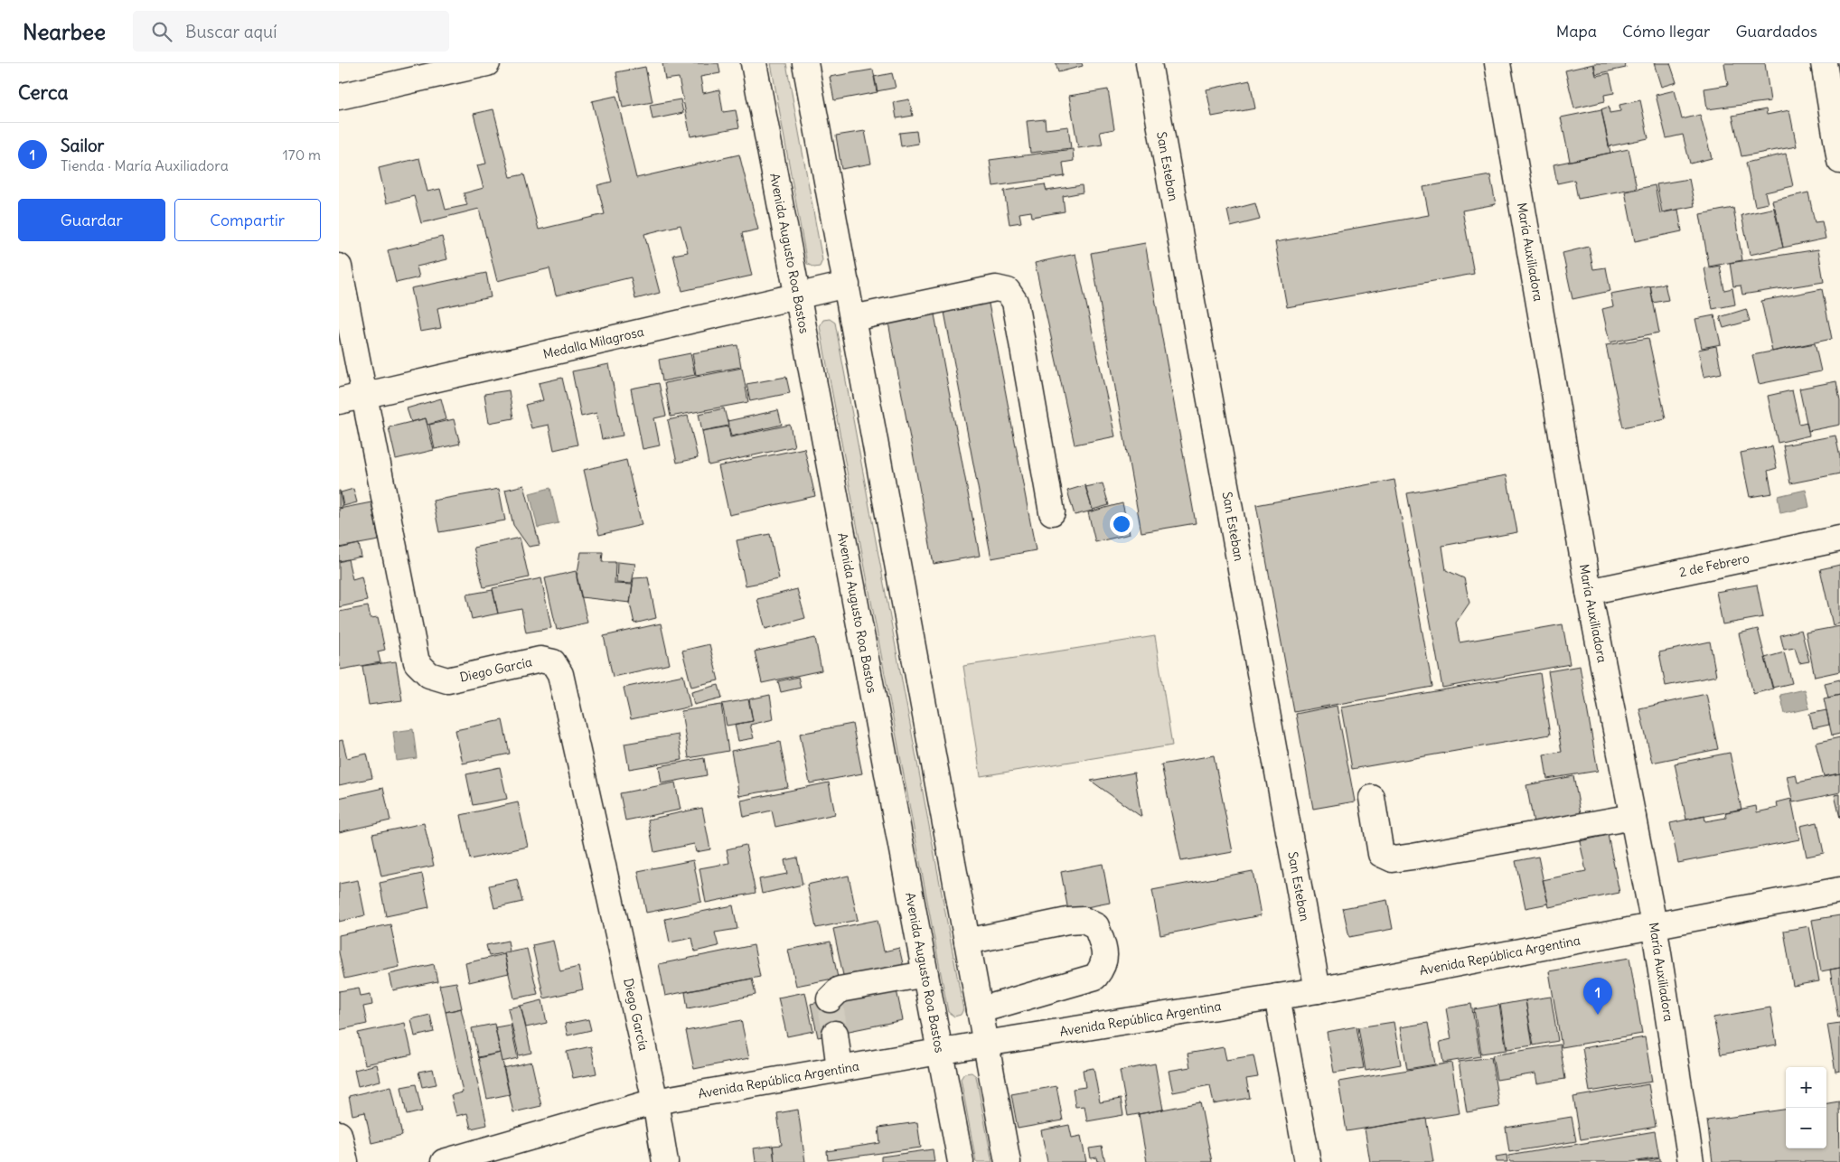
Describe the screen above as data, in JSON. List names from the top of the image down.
{
  "streets": {
    "street": [
      "San Esteban",
      "María Auxiliadora",
      "Avenida Augusto Roa Bastos",
      "Medalla Milagrosa",
      "2 de Febrero",
      "Diego García",
      "Avenida República Argentina"
    ]
  },
  "crossings": [
    ["San Esteban", "Avenida República Argentina"],
    ["María Auxiliadora", "2 de Febrero"],
    ["María Auxiliadora", "Avenida República Argentina"],
    ["Avenida Augusto Roa Bastos", "Medalla Milagrosa"],
    ["Avenida Augusto Roa Bastos", "Avenida República Argentina"],
    ["Medalla Milagrosa", "Diego García"],
    ["Diego García", "Avenida República Argentina"]
  ],
  "page": {
    "header": "Nearbee",
    "search": "Buscar aquí",
    "nav": ["Mapa", "Cómo llegar", "Guardados"],
    "heading": "Cerca",
    "list": [
      {
        "mark": "1",
        "name": "Sailor",
        "note": "Tienda · María Auxiliadora",
        "value": "170 m"
      }
    ],
    "buttons": ["Guardar", "Compartir"],
    "pins": "1",
    "map_buttons": ["+", "−"]
  }
}
